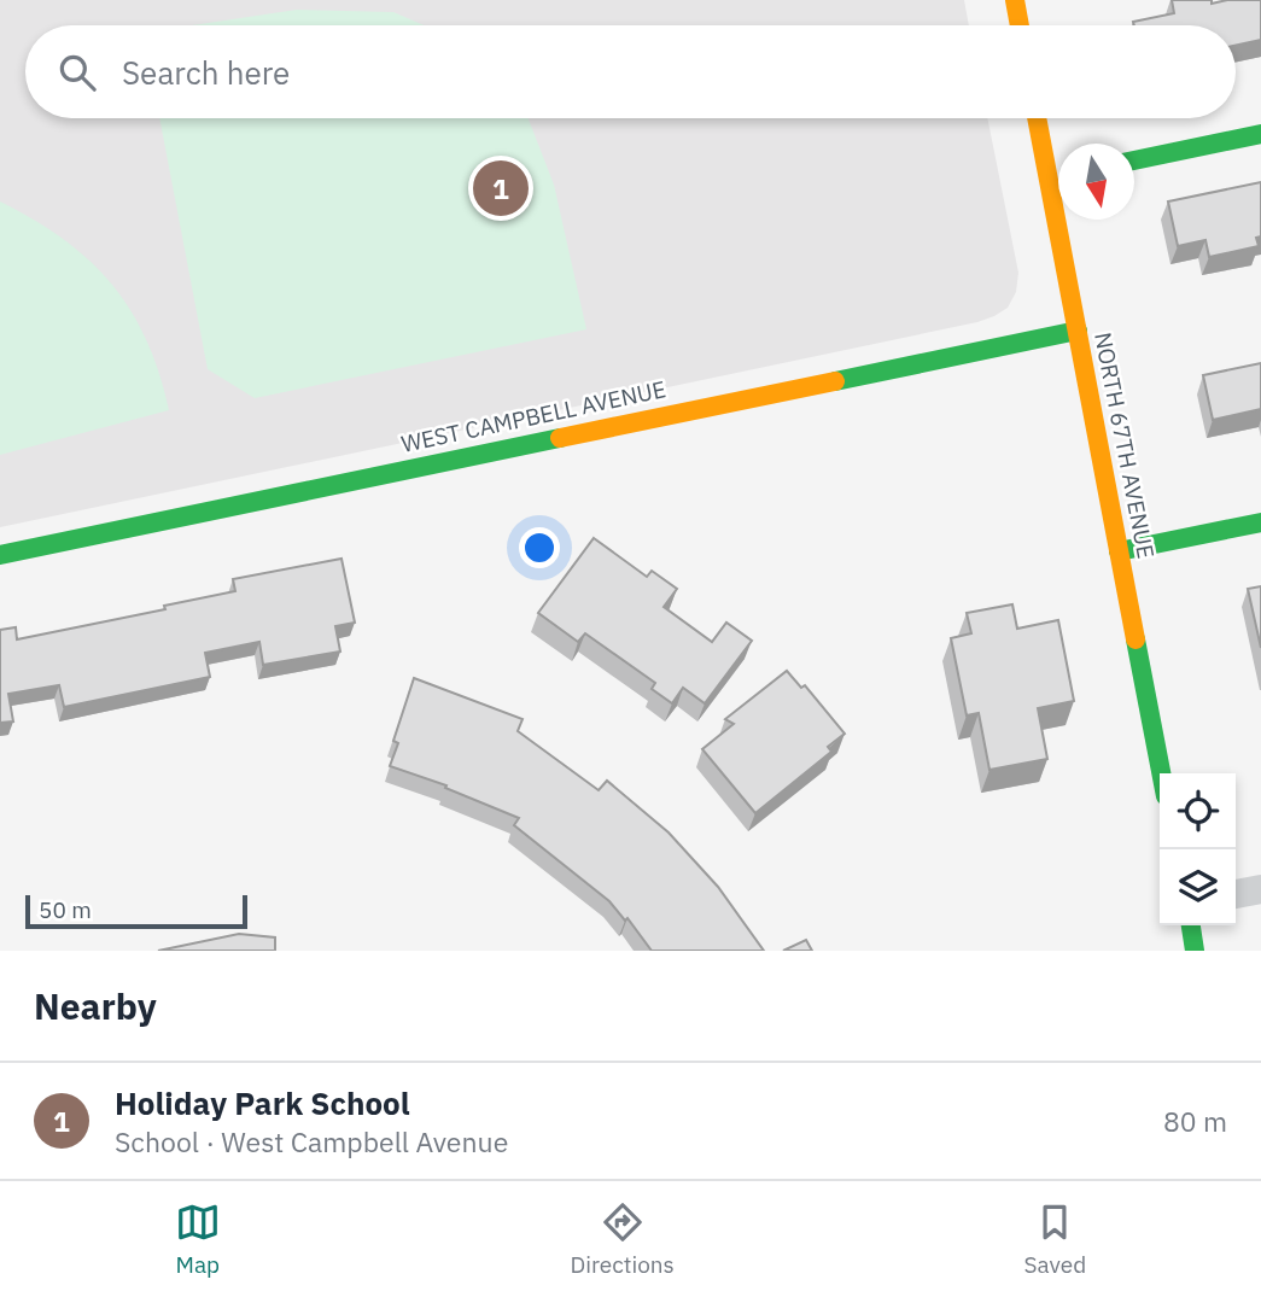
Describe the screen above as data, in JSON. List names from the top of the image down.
{
  "streets": {
    "street": ["WEST CAMPBELL AVENUE", "NORTH 67TH AVENUE"]
  },
  "crossings": [
    ["WEST CAMPBELL AVENUE", "NORTH 67TH AVENUE"]
  ],
  "scale_bar": "50 m",
  "north": "bottom",
  "page": {
    "search": "Search here",
    "pins": "1",
    "scale": "50 m",
    "heading": "Nearby",
    "list": [
      {
        "mark": "1",
        "name": "Holiday Park School",
        "note": "School · West Campbell Avenue",
        "value": "80 m"
      }
    ],
    "nav": ["Map", "Directions", "Saved"]
  }
}
